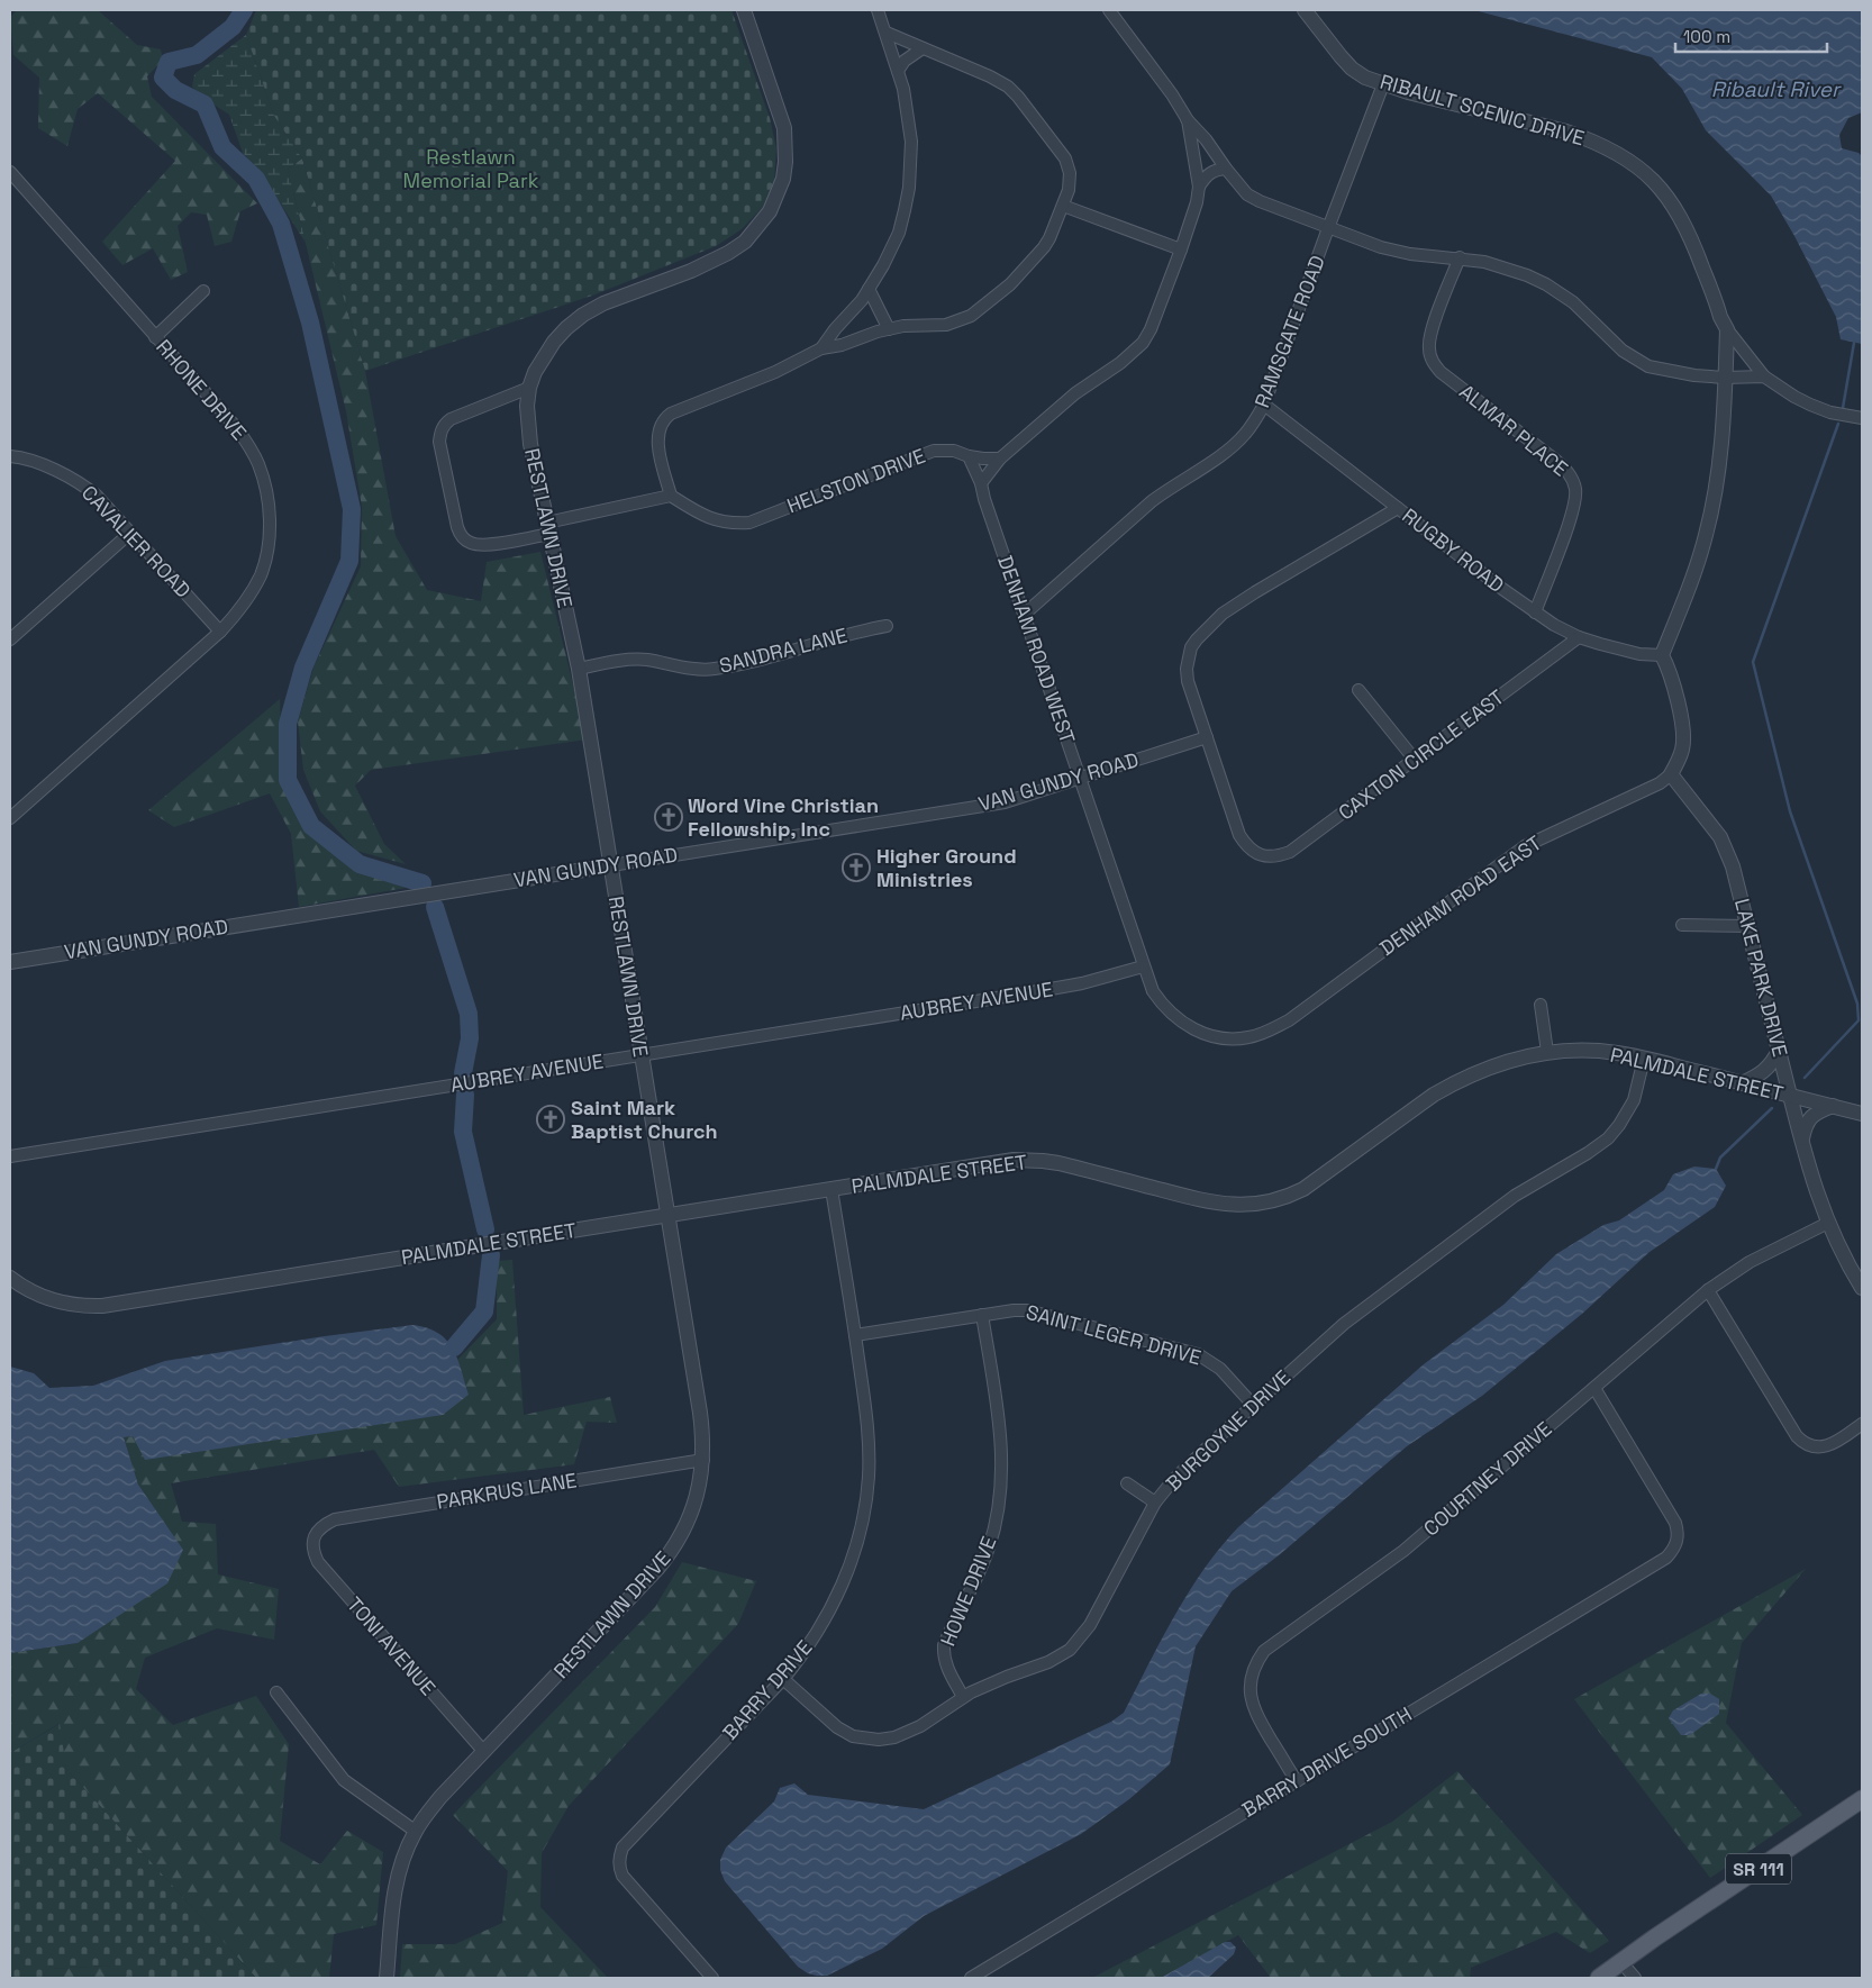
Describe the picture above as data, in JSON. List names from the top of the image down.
{
  "streets": {
    "main road": ["SR 111"],
    "street": [
      "RIBAULT SCENIC DRIVE",
      "RAMSGATE ROAD",
      "RHONE DRIVE",
      "ALMAR PLACE",
      "HELSTON DRIVE",
      "RESTLAWN DRIVE",
      "CAVALIER ROAD",
      "RUGBY ROAD",
      "DENHAM ROAD WEST",
      "SANDRA LANE",
      "CAXTON CIRCLE EAST",
      "VAN GUNDY ROAD",
      "DENHAM ROAD EAST",
      "LAKE PARK DRIVE",
      "AUBREY AVENUE",
      "PALMDALE STREET",
      "SAINT LEGER DRIVE",
      "BURGOYNE DRIVE",
      "COURTNEY DRIVE",
      "PARKRUS LANE",
      "HOWE DRIVE",
      "TONI AVENUE",
      "BARRY DRIVE",
      "BARRY DRIVE SOUTH"
    ]
  },
  "crossings": [
    ["RIBAULT SCENIC DRIVE", "RAMSGATE ROAD"],
    ["RAMSGATE ROAD", "RUGBY ROAD"],
    ["RAMSGATE ROAD", "DENHAM ROAD WEST"],
    ["RHONE DRIVE", "CAVALIER ROAD"],
    ["ALMAR PLACE", "RUGBY ROAD"],
    ["RESTLAWN DRIVE", "SANDRA LANE"],
    ["RESTLAWN DRIVE", "VAN GUNDY ROAD"],
    ["RESTLAWN DRIVE", "AUBREY AVENUE"],
    ["RESTLAWN DRIVE", "PALMDALE STREET"],
    ["RESTLAWN DRIVE", "PARKRUS LANE"],
    ["RESTLAWN DRIVE", "TONI AVENUE"],
    ["RUGBY ROAD", "CAXTON CIRCLE EAST"],
    ["DENHAM ROAD WEST", "VAN GUNDY ROAD"],
    ["DENHAM ROAD WEST", "DENHAM ROAD EAST"],
    ["DENHAM ROAD WEST", "AUBREY AVENUE"],
    ["CAXTON CIRCLE EAST", "VAN GUNDY ROAD"],
    ["DENHAM ROAD EAST", "LAKE PARK DRIVE"],
    ["LAKE PARK DRIVE", "PALMDALE STREET"],
    ["LAKE PARK DRIVE", "COURTNEY DRIVE"],
    ["PALMDALE STREET", "BURGOYNE DRIVE"],
    ["PALMDALE STREET", "BARRY DRIVE"],
    ["SAINT LEGER DRIVE", "BURGOYNE DRIVE"],
    ["SAINT LEGER DRIVE", "HOWE DRIVE"],
    ["SAINT LEGER DRIVE", "BARRY DRIVE"],
    ["BURGOYNE DRIVE", "HOWE DRIVE"],
    ["BURGOYNE DRIVE", "BARRY DRIVE"],
    ["COURTNEY DRIVE", "BARRY DRIVE SOUTH"],
    ["PARKRUS LANE", "TONI AVENUE"]
  ],
  "water": ["Ribault River"],
  "parks": ["Restlawn Memorial Park"],
  "places": {
    "church": ["Word Vine Christian Fellowship, Inc", "Higher Ground Ministries", "Saint Mark Baptist Church"]
  },
  "scale_bar": "100 m"
}
